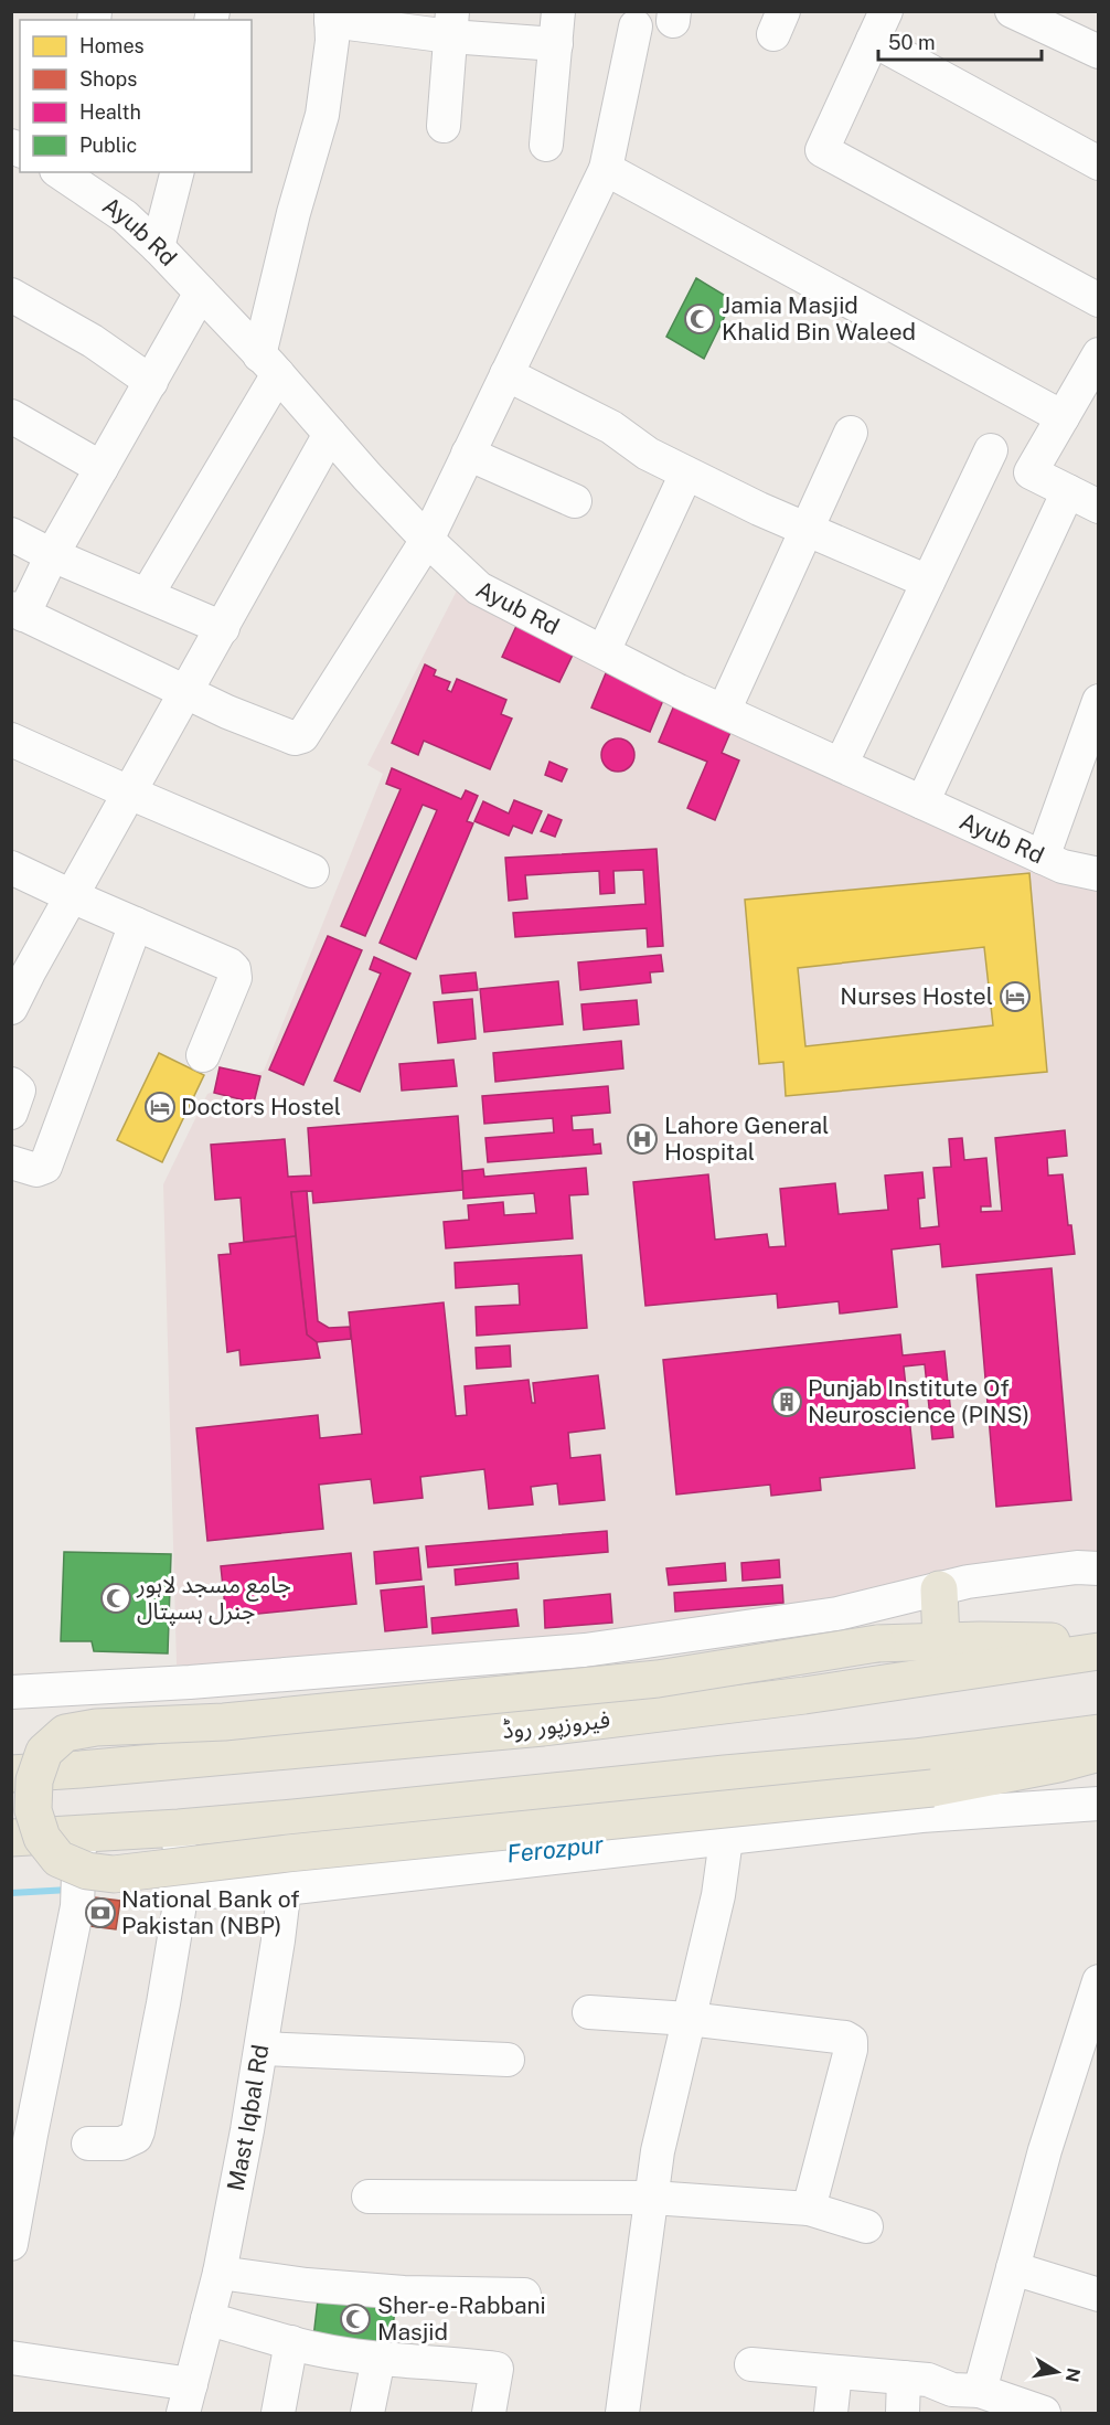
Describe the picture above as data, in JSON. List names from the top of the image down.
{
  "streets": {
    "main road": ["فیروزپور روڈ"],
    "street": ["Ayub Rd", "Mast Iqbal Rd"]
  },
  "water": ["Ferozpur"],
  "places": {
    "mosque": ["Jamia Masjid Khalid Bin Waleed", "جامع مسجد لاہور جنرل ہسپتال", "Sher-e-Rabbani Masjid"],
    "hotel": ["Nurses Hostel", "Doctors Hostel"],
    "hospital": ["Lahore General Hospital"],
    "building": ["Punjab Institute Of Neuroscience (PINS)"],
    "bank": ["National Bank of Pakistan (NBP)"]
  },
  "legend": [
    "Homes",
    "Shops",
    "Health",
    "Public"
  ],
  "scale_bar": "50 m",
  "north": "right"
}
